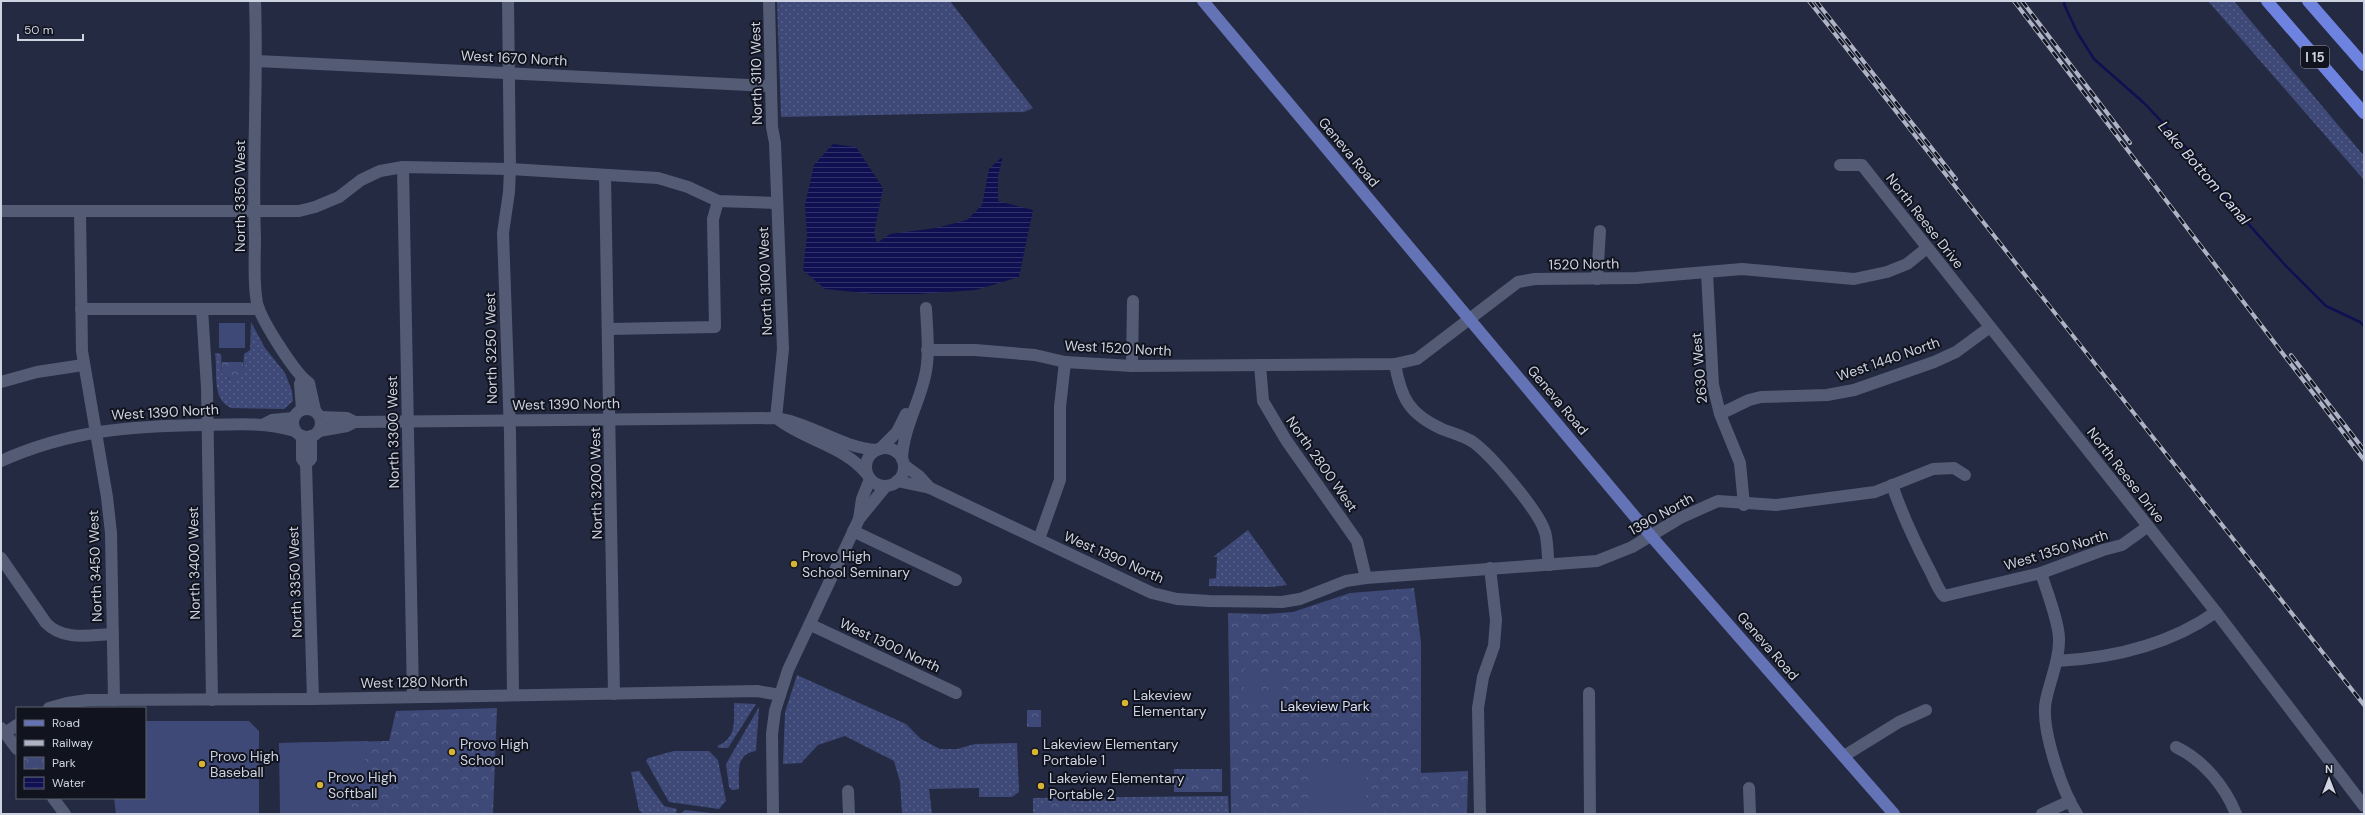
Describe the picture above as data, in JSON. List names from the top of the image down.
{
  "streets": {
    "highway": ["I 15"],
    "main road": ["Geneva Road"],
    "street": [
      "West 1670 North",
      "North 3110 West",
      "North 3350 West",
      "North Reese Drive",
      "1520 North",
      "North 3100 West",
      "North 3250 West",
      "West 1520 North",
      "West 1440 North",
      "2630 West",
      "West 1390 North",
      "North 3300 West",
      "North 2800 West",
      "North 3200 West",
      "1390 North",
      "West 1350 North",
      "North 3400 West",
      "North 3450 West",
      "West 1300 North",
      "West 1280 North"
    ]
  },
  "crossings": [
    ["West 1670 North", "North 3110 West"],
    ["West 1670 North", "North 3350 West"],
    ["West 1670 North", "North 3250 West"],
    ["North 3110 West", "North 3100 West"],
    ["Geneva Road", "1520 North"],
    ["Geneva Road", "1390 North"],
    ["North 3350 West", "West 1390 North"],
    ["North 3350 West", "West 1280 North"],
    ["North Reese Drive", "1520 North"],
    ["North Reese Drive", "West 1440 North"],
    ["North Reese Drive", "West 1350 North"],
    ["1520 North", "West 1520 North"],
    ["1520 North", "2630 West"],
    ["1520 North", "North 2800 West"],
    ["North 3100 West", "West 1390 North"],
    ["North 3250 West", "West 1390 North"],
    ["North 3250 West", "West 1280 North"],
    ["West 1520 North", "North 2800 West"],
    ["West 1440 North", "2630 West"],
    ["2630 West", "1390 North"],
    ["West 1390 North", "North 3300 West"],
    ["West 1390 North", "North 2800 West"],
    ["West 1390 North", "North 3200 West"],
    ["West 1390 North", "1390 North"],
    ["West 1390 North", "North 3400 West"],
    ["West 1390 North", "North 3450 West"],
    ["North 3300 West", "West 1280 North"],
    ["North 2800 West", "1390 North"],
    ["North 3200 West", "West 1280 North"],
    ["1390 North", "West 1350 North"],
    ["North 3400 West", "West 1280 North"],
    ["North 3450 West", "West 1280 North"]
  ],
  "water": ["Lake Bottom Canal"],
  "parks": ["Lakeview Park"],
  "places": [
    "Provo High School Seminary",
    "Lakeview Elementary",
    "Provo High School",
    "Lakeview Elementary Portable 1",
    "Provo High Baseball",
    "Provo High Softball",
    "Lakeview Elementary Portable 2"
  ],
  "legend": [
    "Road",
    "Railway",
    "Park",
    "Water"
  ],
  "scale_bar": "50 m",
  "north": "top"
}
